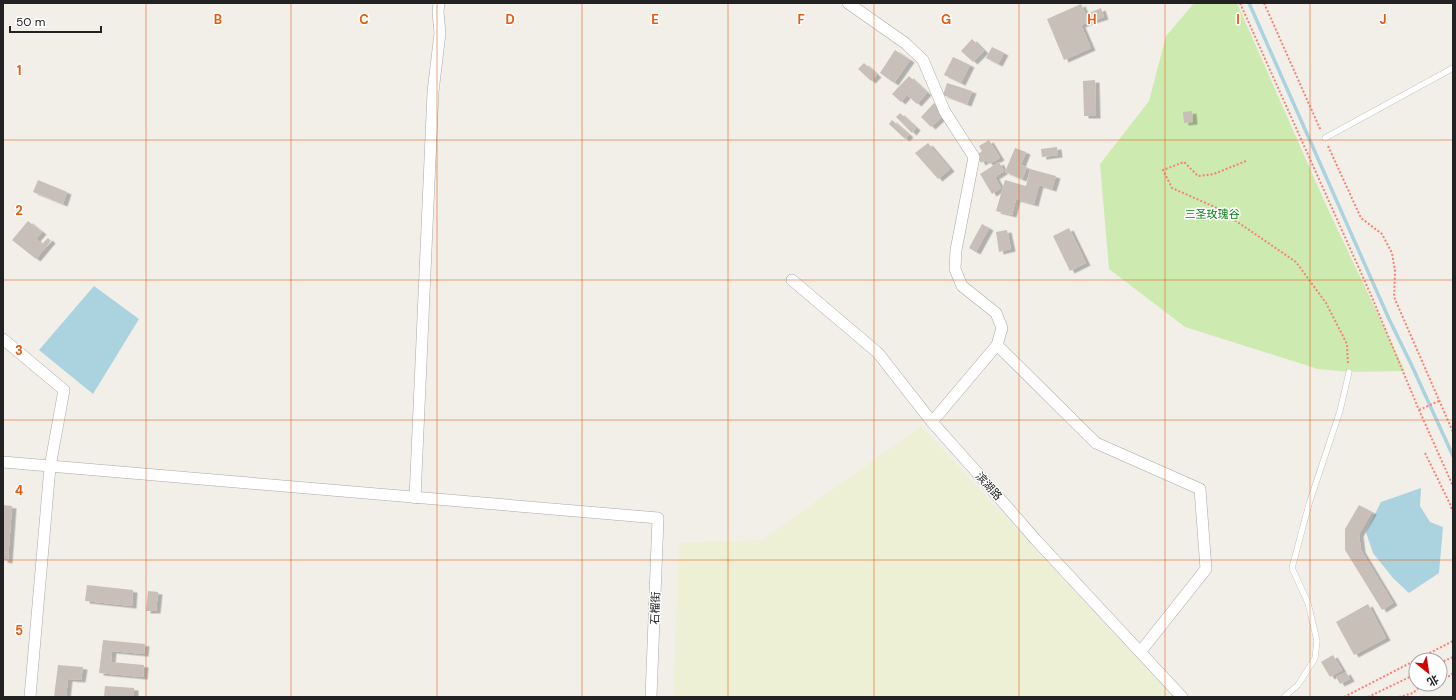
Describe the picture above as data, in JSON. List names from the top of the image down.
{
  "streets": {
    "street": ["滨湖路", "石榴街"]
  },
  "parks": ["三圣玫瑰谷"],
  "scale_bar": "50 m",
  "north": "bottom right",
  "grid": {
    "columns": [
      "B",
      "C",
      "D",
      "E",
      "F",
      "G",
      "H",
      "I",
      "J"
    ],
    "rows": [
      "1",
      "2",
      "3",
      "4",
      "5"
    ]
  }
}
